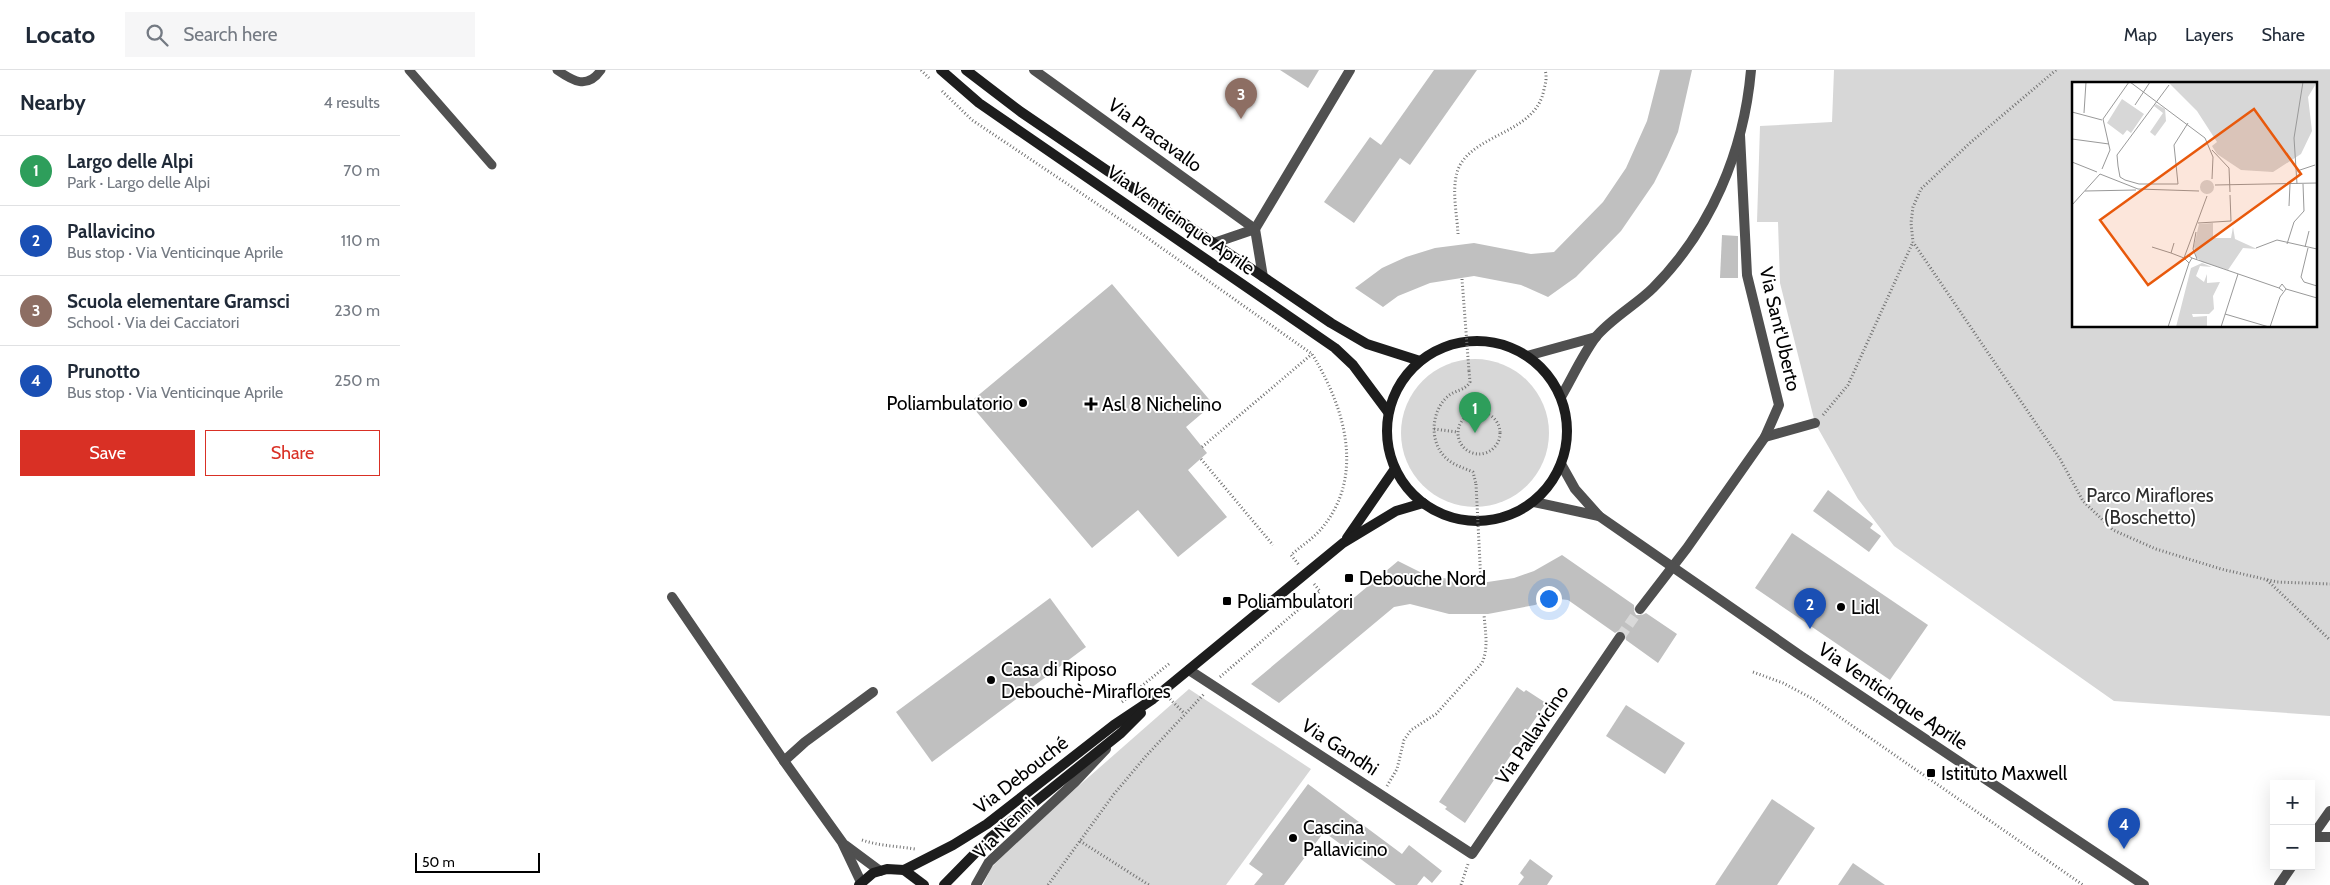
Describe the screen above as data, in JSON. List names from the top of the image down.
{
  "streets": {
    "main road": ["Via Venticinque Aprile", "Via Debouché"],
    "street": [
      "Via Pracavallo",
      "Via Sant'Uberto",
      "Via Pallavicino",
      "Via Gandhi",
      "Via Nenni"
    ]
  },
  "crossings": [
    ["Via Pracavallo", "Via Venticinque Aprile"],
    ["Via Venticinque Aprile", "Via Sant'Uberto"],
    ["Via Pallavicino", "Via Gandhi"],
    ["Via Gandhi", "Via Debouché"],
    ["Via Debouché", "Via Nenni"]
  ],
  "parks": ["Parco Miraflores (Boschetto)"],
  "places": {
    "other": [
      "Poliambulatorio",
      "Lidl",
      "Casa di Riposo Debouchè-Miraflores",
      "Cascina Pallavicino"
    ],
    "health": ["Asl 8 Nichelino"],
    "transit": ["Debouche Nord", "Poliambulatori", "Istituto Maxwell"]
  },
  "scale_bar": "50 m",
  "page": {
    "header": "Locato",
    "search": "Search here",
    "nav": ["Map", "Layers", "Share"],
    "heading": ["Nearby", "4 results"],
    "pins": [
      "3",
      "1",
      "2",
      "4"
    ],
    "list": [
      {
        "mark": "1",
        "name": "Largo delle Alpi",
        "note": "Park · Largo delle Alpi",
        "value": "70 m"
      },
      {
        "mark": "2",
        "name": "Pallavicino",
        "note": "Bus stop · Via Venticinque Aprile",
        "value": "110 m"
      },
      {
        "mark": "3",
        "name": "Scuola elementare Gramsci",
        "note": "School · Via dei Cacciatori",
        "value": "230 m"
      },
      {
        "mark": "4",
        "name": "Prunotto",
        "note": "Bus stop · Via Venticinque Aprile",
        "value": "250 m"
      }
    ],
    "buttons": ["Save", "Share"],
    "map_buttons": ["+", "−"],
    "scale": "50 m"
  }
}
